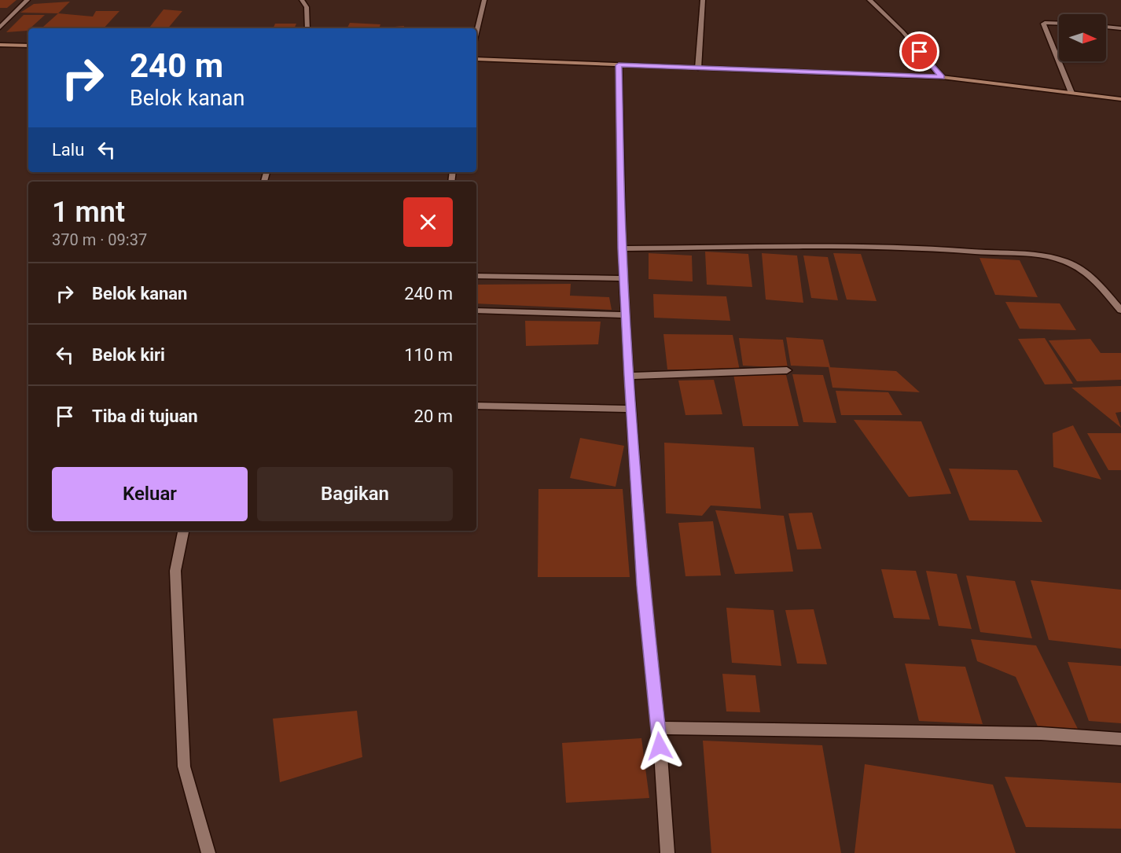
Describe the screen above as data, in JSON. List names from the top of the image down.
{
  "north": "right",
  "page": {
    "turn": ["240 m", "Belok kanan"],
    "then": "Lalu",
    "heading": ["1 mnt", "370 m · 09:37"],
    "list": [
      {
        "name": "Belok kanan",
        "value": "240 m"
      },
      {
        "name": "Belok kiri",
        "value": "110 m"
      },
      {
        "name": "Tiba di tujuan",
        "value": "20 m"
      }
    ],
    "buttons": ["Keluar", "Bagikan"]
  }
}
